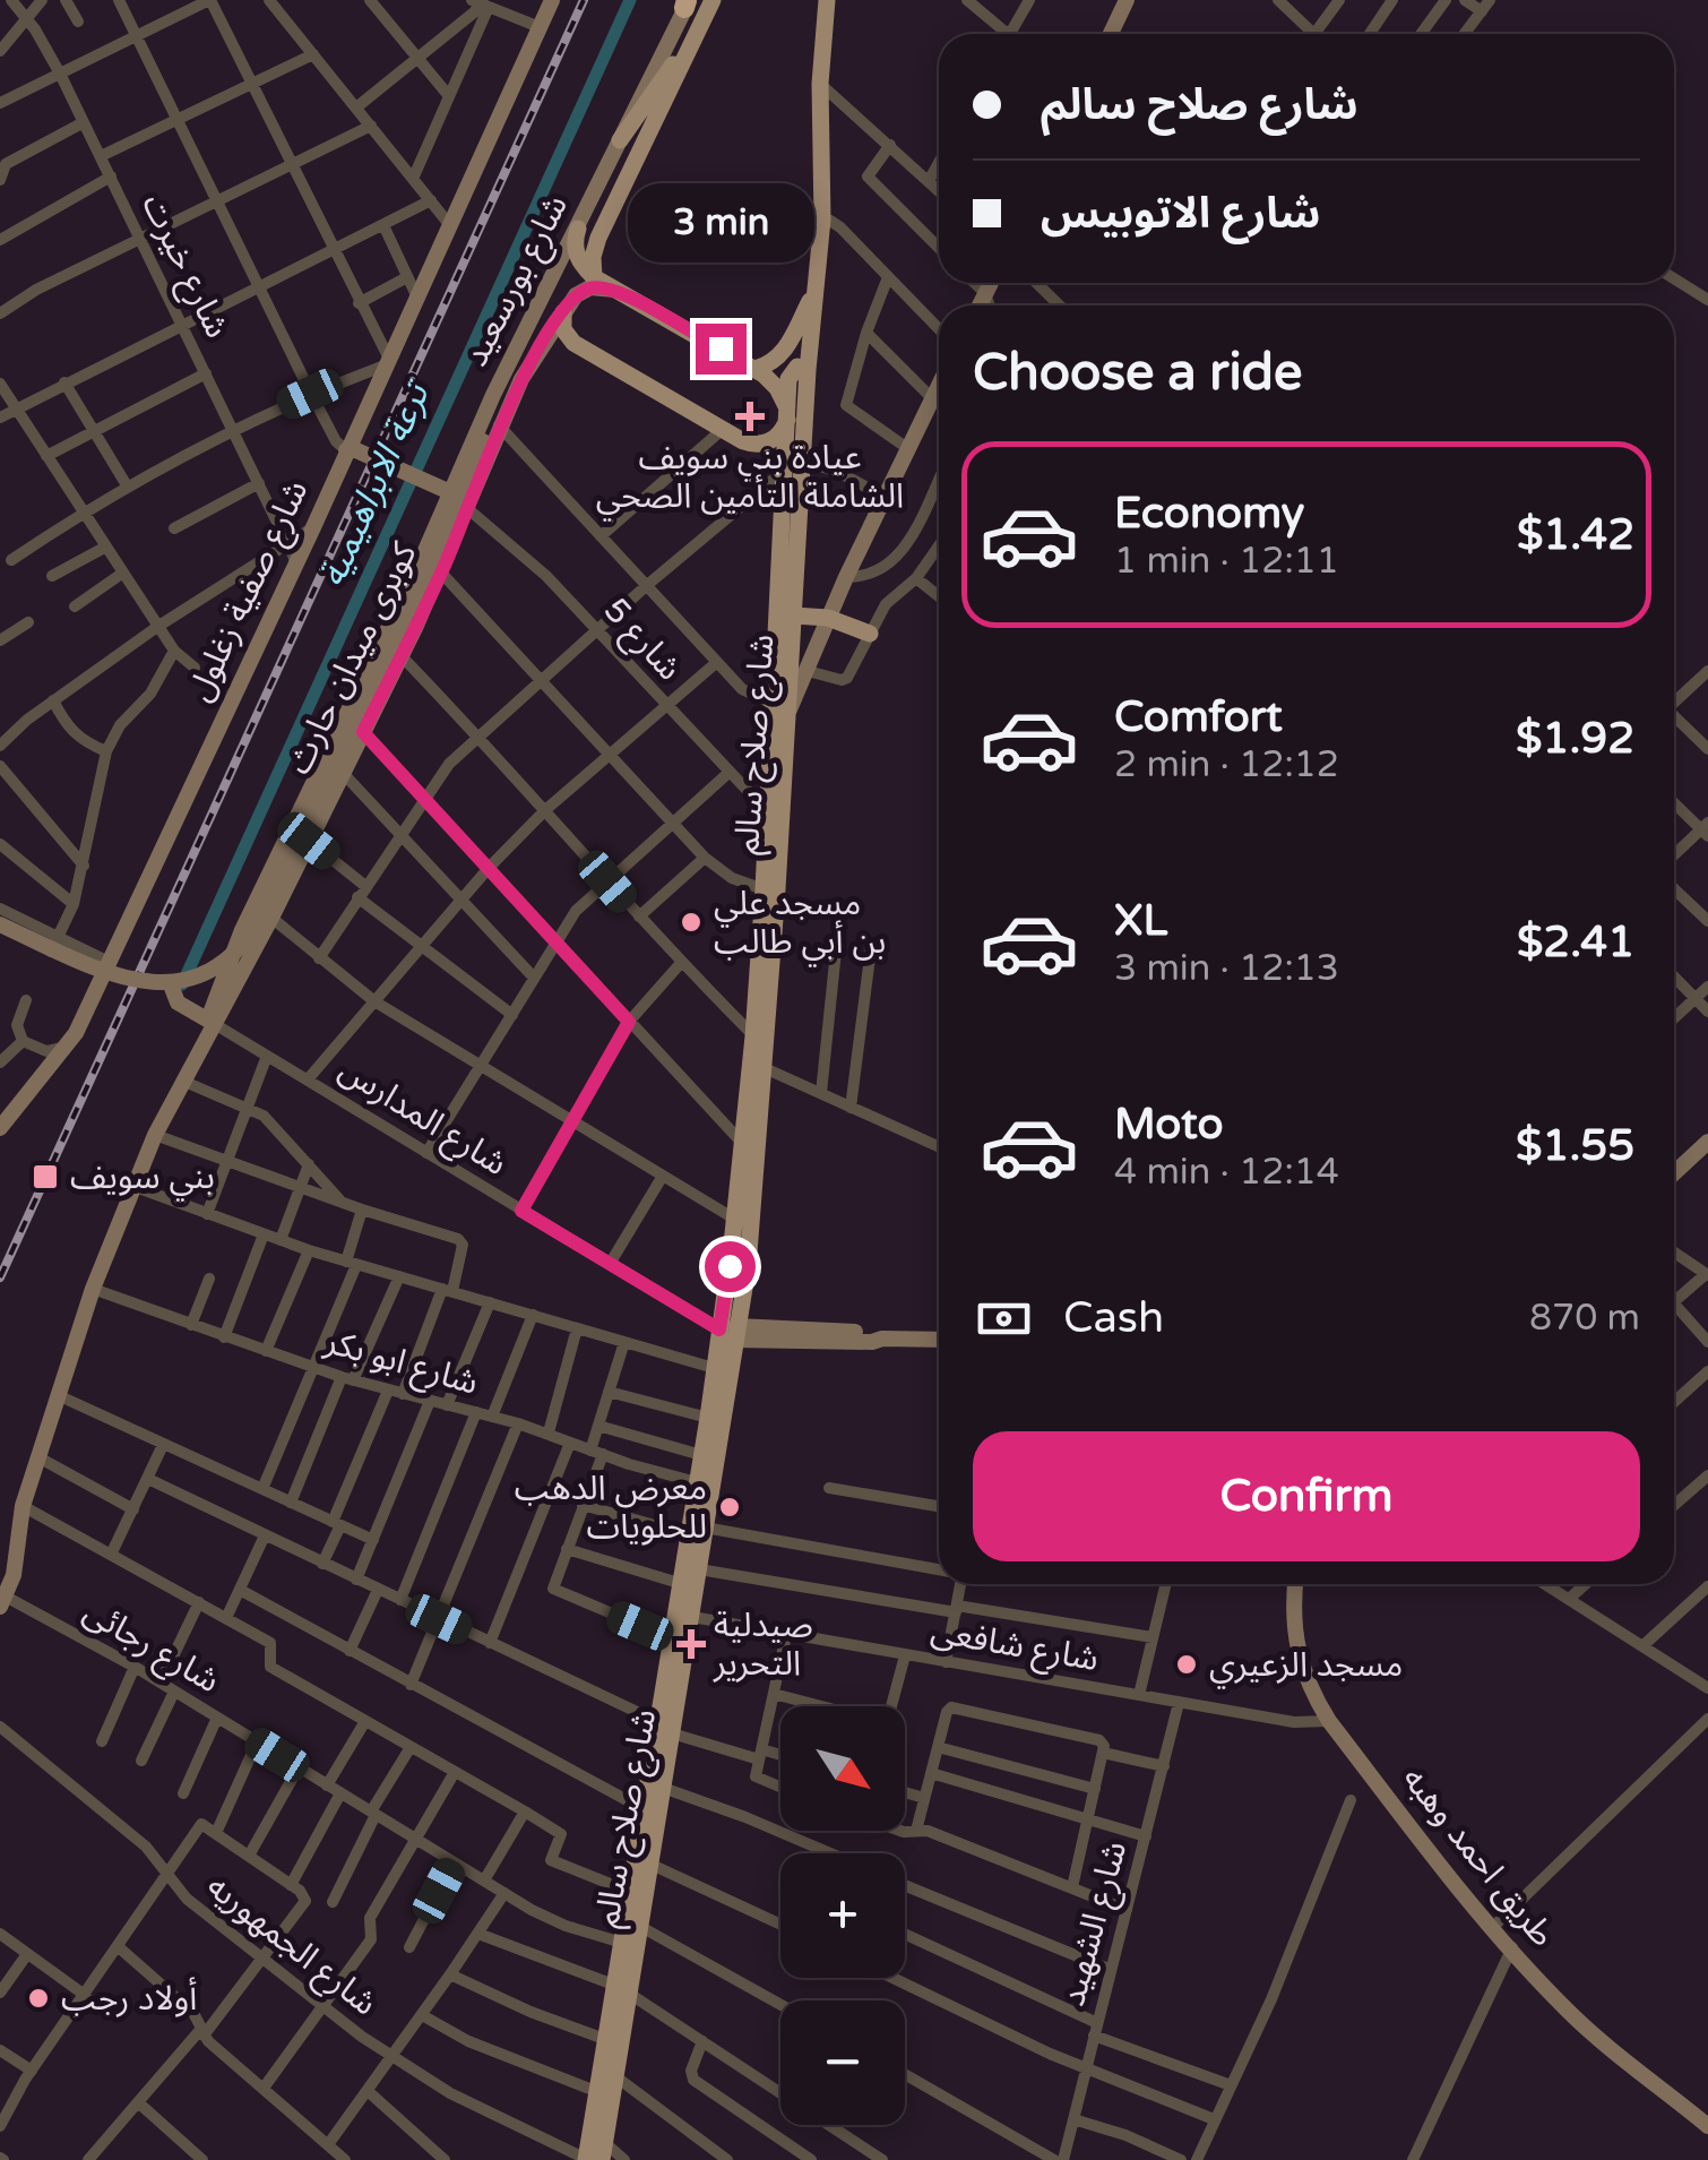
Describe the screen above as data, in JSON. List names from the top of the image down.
{
  "streets": {
    "main road": [
      "شارع بورسعيد",
      "شارع صفية زغلول",
      "كوبرى ميدان حارث",
      "شارع صلاح سالم",
      "طريق احمد وهبه"
    ],
    "street": [
      "شارع خيرت",
      "شارع 5",
      "شارع المدارس",
      "شارع ابو بكر",
      "شارع شافعى",
      "شارع رجائى",
      "شارع الشهيد",
      "شارع الجمهوريه"
    ]
  },
  "crossings": [
    ["شارع خيرت", "شارع صفية زغلول"],
    ["شارع بورسعيد", "شارع 5"],
    ["شارع بورسعيد", "كوبرى ميدان حارث"],
    ["شارع بورسعيد", "شارع المدارس"],
    ["شارع بورسعيد", "شارع ابو بكر"],
    ["شارع بورسعيد", "شارع رجائى"],
    ["شارع 5", "شارع صلاح سالم"],
    ["شارع صلاح سالم", "شارع المدارس"],
    ["شارع صلاح سالم", "شارع ابو بكر"],
    ["شارع صلاح سالم", "شارع شافعى"],
    ["شارع صلاح سالم", "شارع رجائى"],
    ["شارع صلاح سالم", "شارع الجمهوريه"],
    ["شارع شافعى", "طريق احمد وهبه"],
    ["شارع شافعى", "شارع الشهيد"]
  ],
  "water": ["ترعة الابراهيمية"],
  "places": {
    "health": ["عيادة بني سويف الشاملة التأمين الصحي", "صيدلية التحرير"],
    "other": [
      "مسجد علي بن أبي طالب",
      "معرض الدهب للحلويات",
      "مسجد الزعيري",
      "أولاد رجب"
    ],
    "transit": ["بني سويف"]
  },
  "north": "bottom right",
  "page": {
    "banner": ["شارع صلاح سالم", "شارع الاتوبيس"],
    "bubble": "3 min",
    "heading": "Choose a ride",
    "list": [
      {
        "name": "Economy",
        "note": "1 min · 12:11",
        "value": "$1.42"
      },
      {
        "name": "Comfort",
        "note": "2 min · 12:12",
        "value": "$1.92"
      },
      {
        "name": "XL",
        "note": "3 min · 12:13",
        "value": "$2.41"
      },
      {
        "name": "Moto",
        "note": "4 min · 12:14",
        "value": "$1.55"
      }
    ],
    "pay": ["Cash", "870 m"],
    "buttons": "Confirm",
    "map_buttons": ["+", "−"]
  }
}
